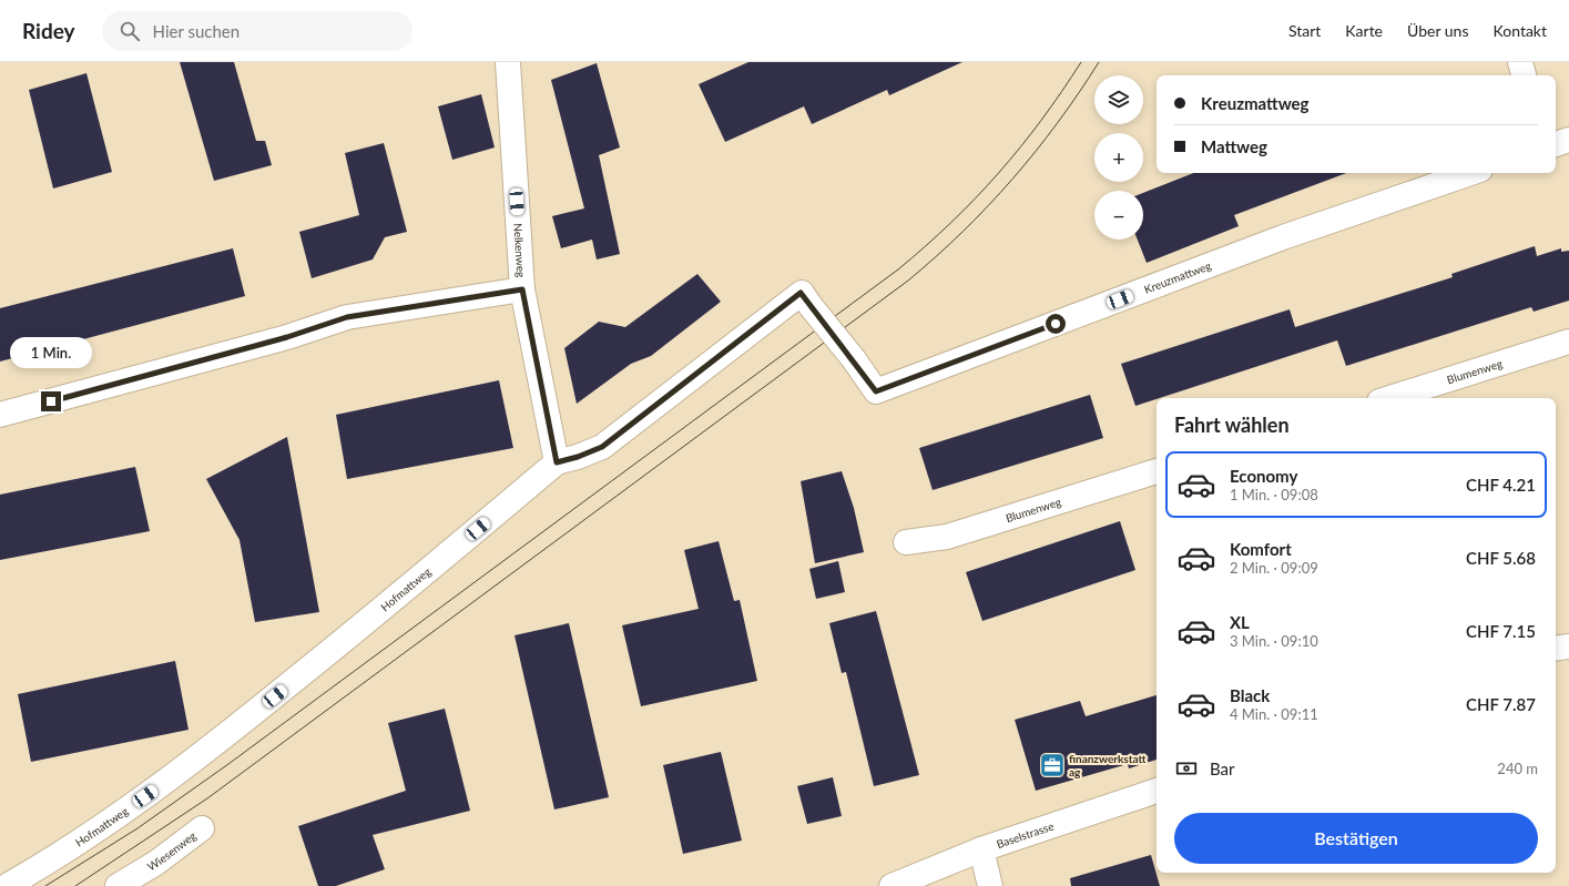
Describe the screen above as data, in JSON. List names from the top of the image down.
{
  "streets": {
    "street": [
      "Nelkenweg",
      "Kreuzmattweg",
      "Blumenweg",
      "Hofmattweg",
      "Baselstrasse",
      "Wiesenweg"
    ]
  },
  "crossings": [
    ["Nelkenweg", "Hofmattweg"],
    ["Kreuzmattweg", "Hofmattweg"]
  ],
  "places": {
    "office": ["finanzwerkstatt ag"]
  },
  "page": {
    "header": "Ridey",
    "search": "Hier suchen",
    "nav": [
      "Start",
      "Karte",
      "Über uns",
      "Kontakt"
    ],
    "map_buttons": ["+", "−"],
    "banner": ["Kreuzmattweg", "Mattweg"],
    "bubble": "1 Min.",
    "heading": "Fahrt wählen",
    "list": [
      {
        "name": "Economy",
        "note": "1 Min. · 09:08",
        "value": "CHF 4.21"
      },
      {
        "name": "Komfort",
        "note": "2 Min. · 09:09",
        "value": "CHF 5.68"
      },
      {
        "name": "XL",
        "note": "3 Min. · 09:10",
        "value": "CHF 7.15"
      },
      {
        "name": "Black",
        "note": "4 Min. · 09:11",
        "value": "CHF 7.87"
      }
    ],
    "pay": ["Bar", "240 m"],
    "buttons": "Bestätigen"
  }
}
